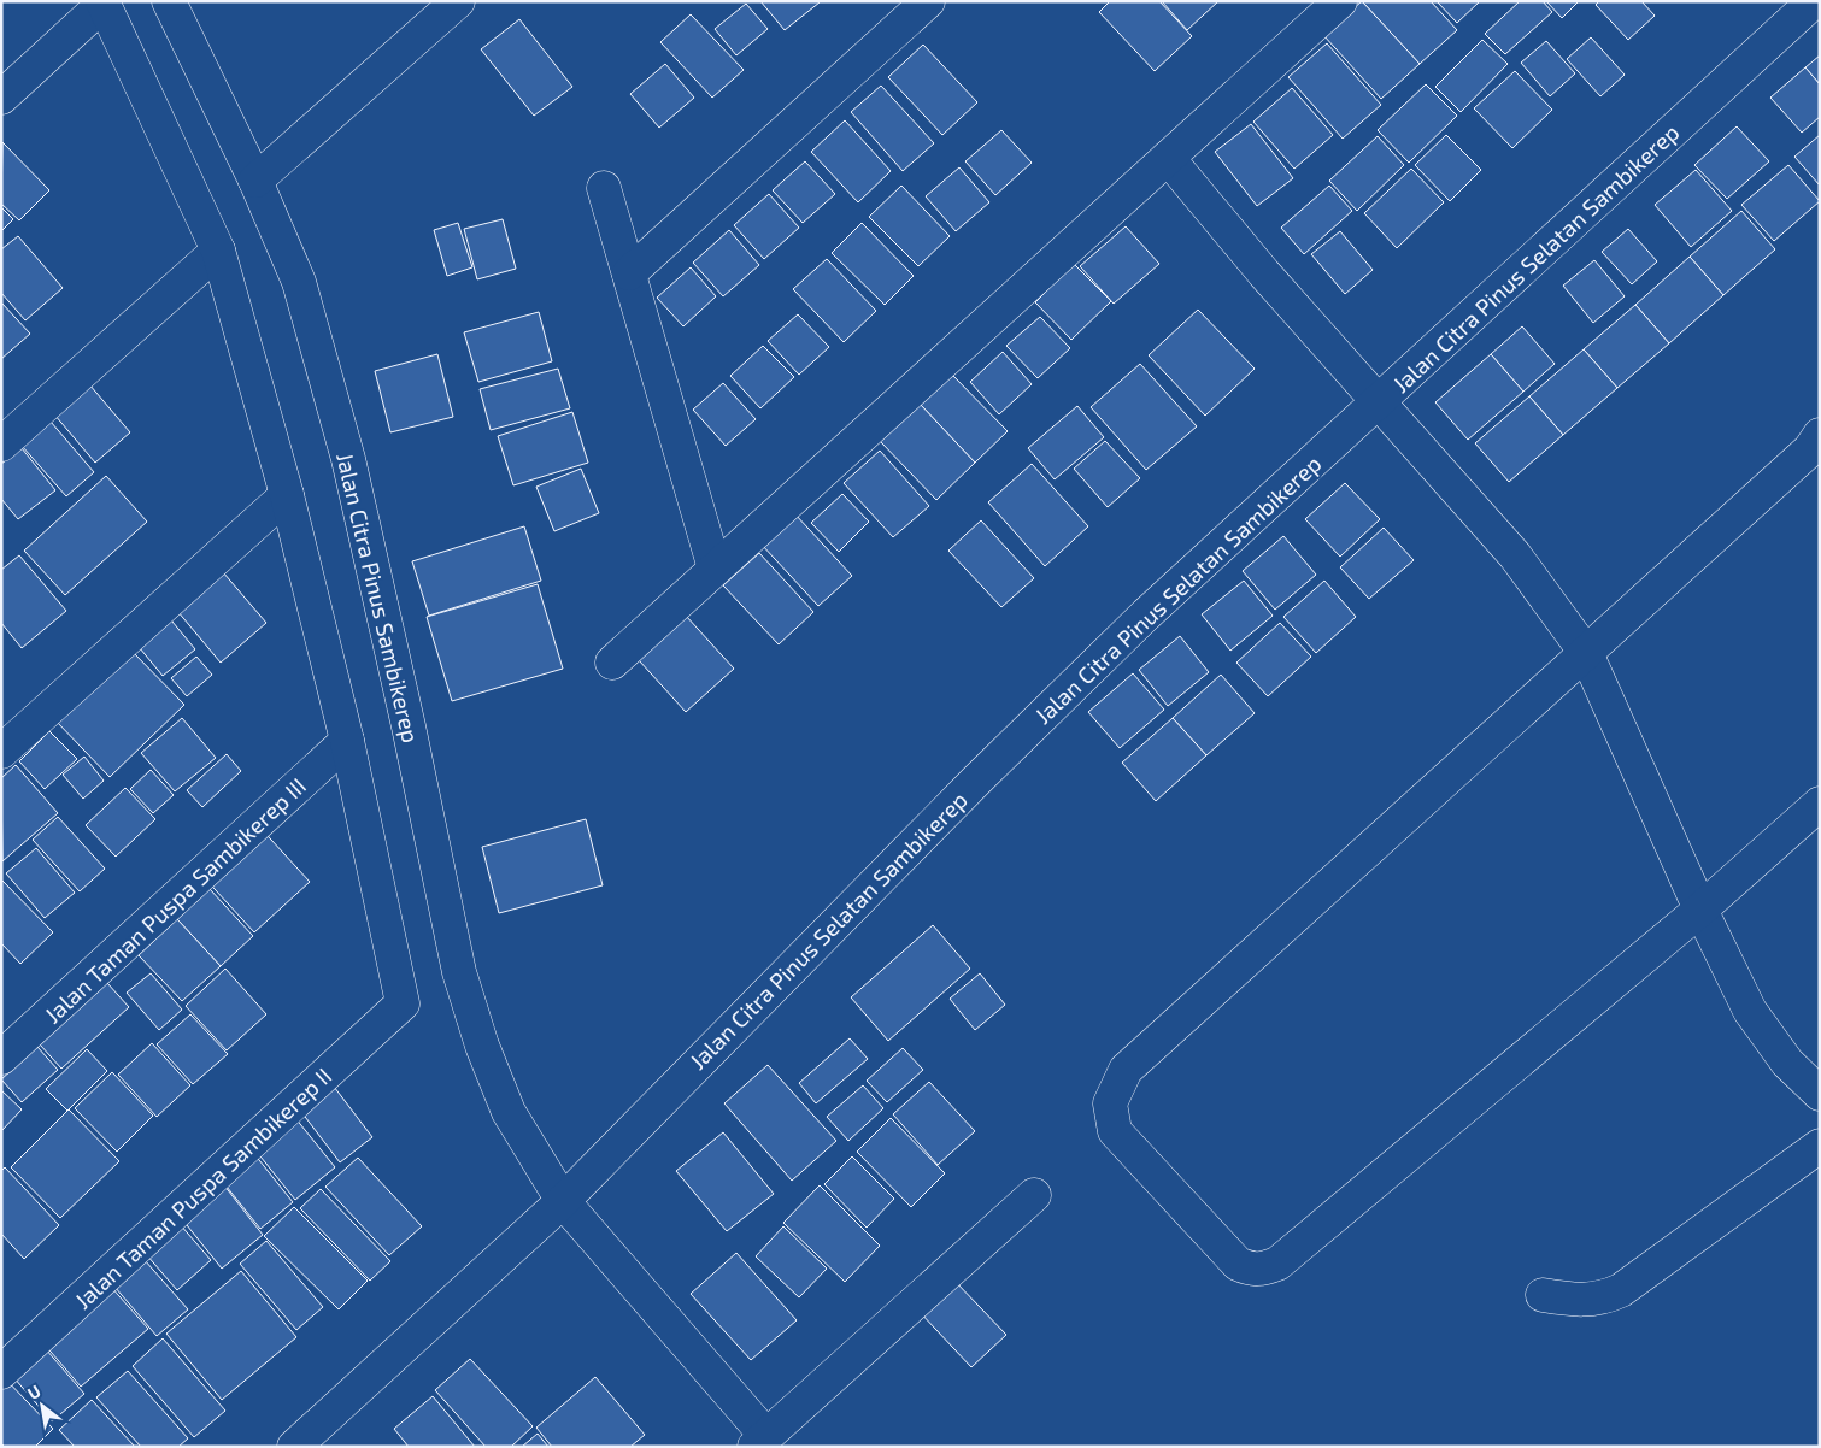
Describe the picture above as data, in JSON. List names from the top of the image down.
{
  "streets": {
    "street": [
      "Jalan Citra Pinus Selatan Sambikerep",
      "Jalan Citra Pinus Sambikerep",
      "Jalan Taman Puspa Sambikerep III",
      "Jalan Taman Puspa Sambikerep II"
    ]
  },
  "crossings": [
    ["Jalan Citra Pinus Selatan Sambikerep", "Jalan Citra Pinus Sambikerep"],
    ["Jalan Taman Puspa Sambikerep III", "Jalan Taman Puspa Sambikerep II"]
  ],
  "north": "top left"
}
